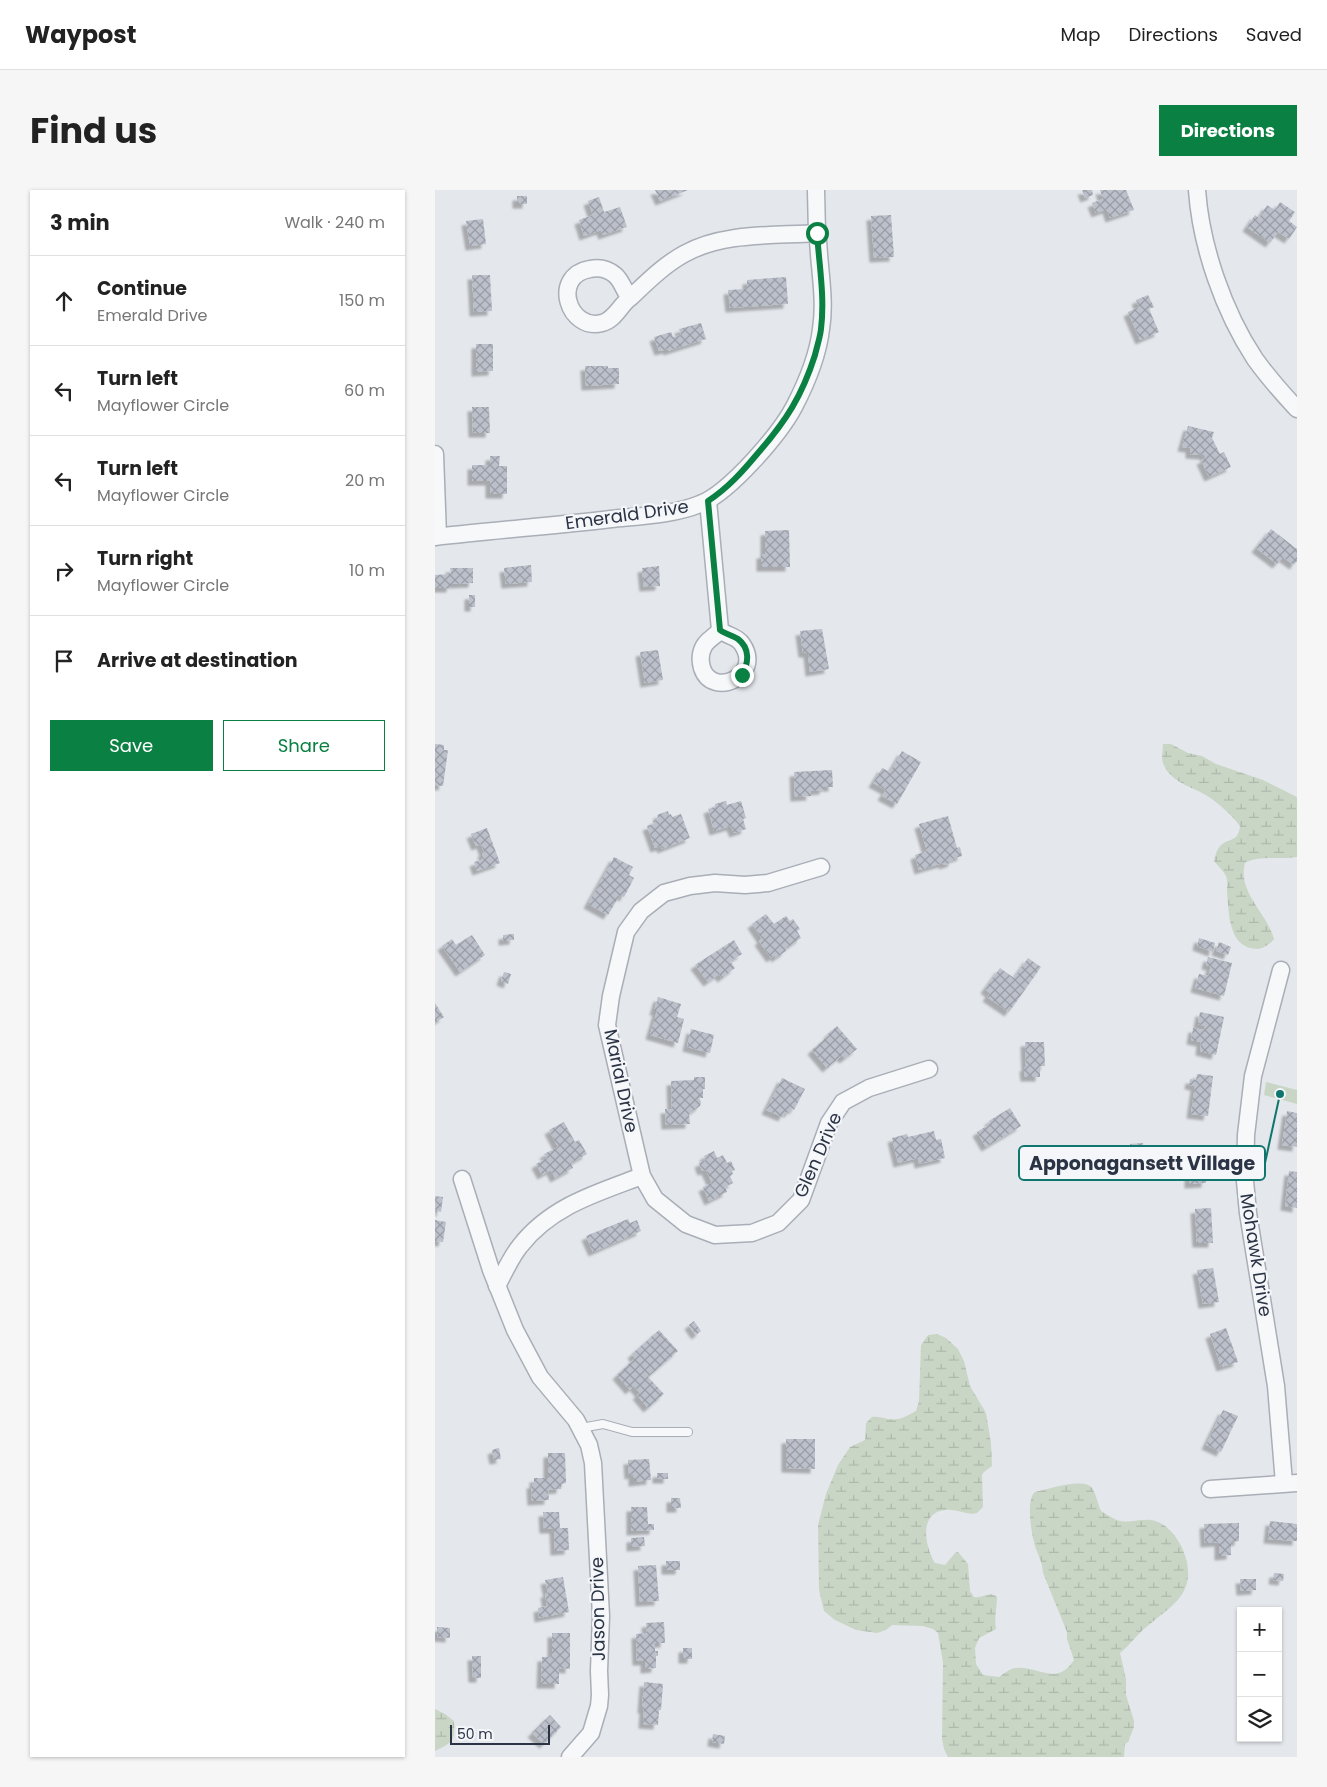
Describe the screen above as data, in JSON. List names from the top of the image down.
{
  "streets": {
    "street": [
      "Emerald Drive",
      "Marial Drive",
      "Glen Drive",
      "Mohawk Drive",
      "Jason Drive"
    ]
  },
  "crossings": [
    ["Marial Drive", "Glen Drive"]
  ],
  "places": ["Apponagansett Village"],
  "scale_bar": "50 m",
  "page": {
    "header": "Waypost",
    "nav": ["Map", "Directions", "Saved"],
    "title": "Find us",
    "buttons": [
      "Directions",
      ["Save", "Share"]
    ],
    "heading": ["3 min", "Walk · 240 m"],
    "list": [
      ["Continue", "Emerald Drive", "150 m"],
      ["Turn left", "Mayflower Circle", "60 m"],
      ["Turn left", "Mayflower Circle", "20 m"],
      ["Turn right", "Mayflower Circle", "10 m"],
      "Arrive at destination"
    ],
    "map_buttons": ["+", "−"],
    "scale": "50 m"
  }
}
